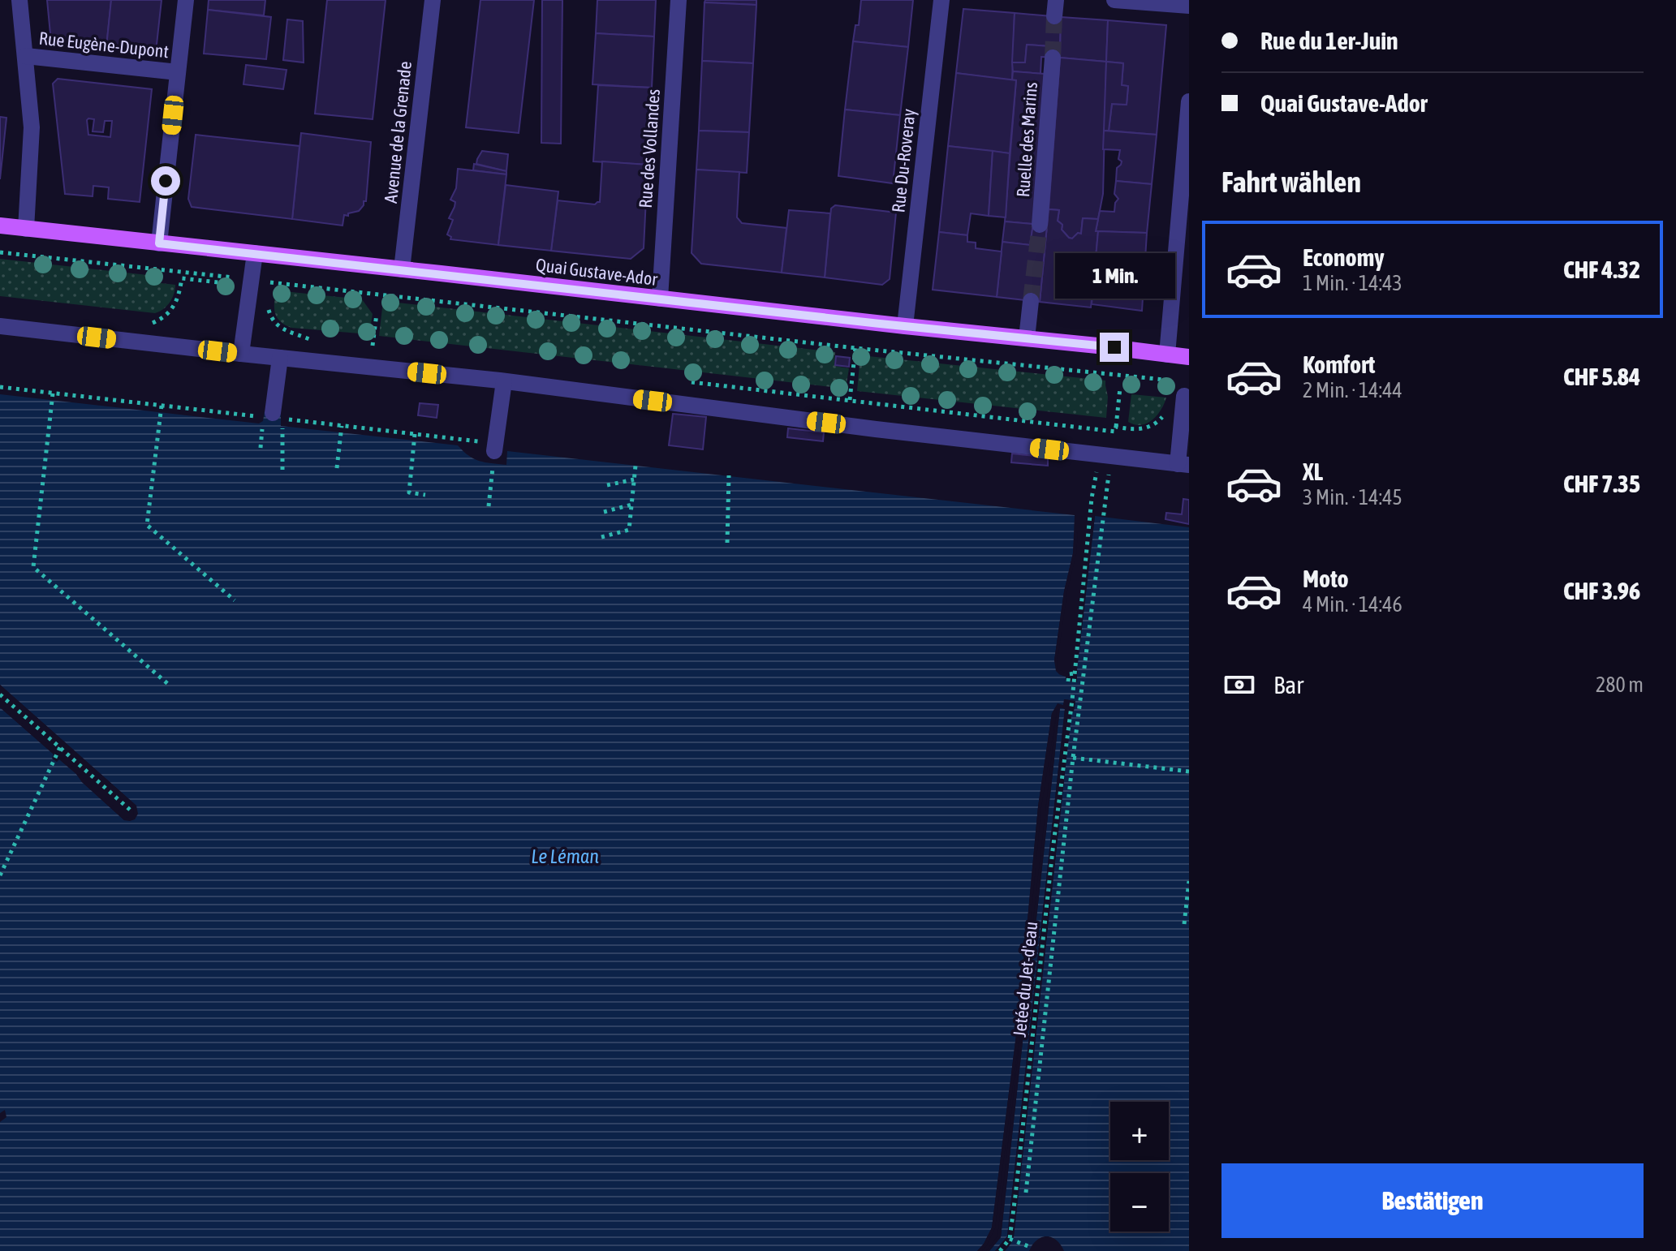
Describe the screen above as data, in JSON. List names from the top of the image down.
{
  "streets": {
    "main road": ["Quai Gustave-Ador"],
    "street": [
      "Rue Eugène-Dupont",
      "Avenue de la Grenade",
      "Ruelle des Marins",
      "Rue des Vollandes",
      "Rue Du-Roveray"
    ],
    "path": ["Jetée du Jet-d'eau"]
  },
  "crossings": [
    ["Avenue de la Grenade", "Quai Gustave-Ador"],
    ["Rue des Vollandes", "Quai Gustave-Ador"],
    ["Rue Du-Roveray", "Quai Gustave-Ador"]
  ],
  "water": ["Le Léman"],
  "page": {
    "banner": ["Rue du 1er-Juin", "Quai Gustave-Ador"],
    "heading": "Fahrt wählen",
    "list": [
      {
        "name": "Economy",
        "note": "1 Min. · 14:43",
        "value": "CHF 4.32"
      },
      {
        "name": "Komfort",
        "note": "2 Min. · 14:44",
        "value": "CHF 5.84"
      },
      {
        "name": "XL",
        "note": "3 Min. · 14:45",
        "value": "CHF 7.35"
      },
      {
        "name": "Moto",
        "note": "4 Min. · 14:46",
        "value": "CHF 3.96"
      }
    ],
    "bubble": "1 Min.",
    "pay": ["Bar", "280 m"],
    "map_buttons": ["+", "−"],
    "buttons": "Bestätigen"
  }
}
